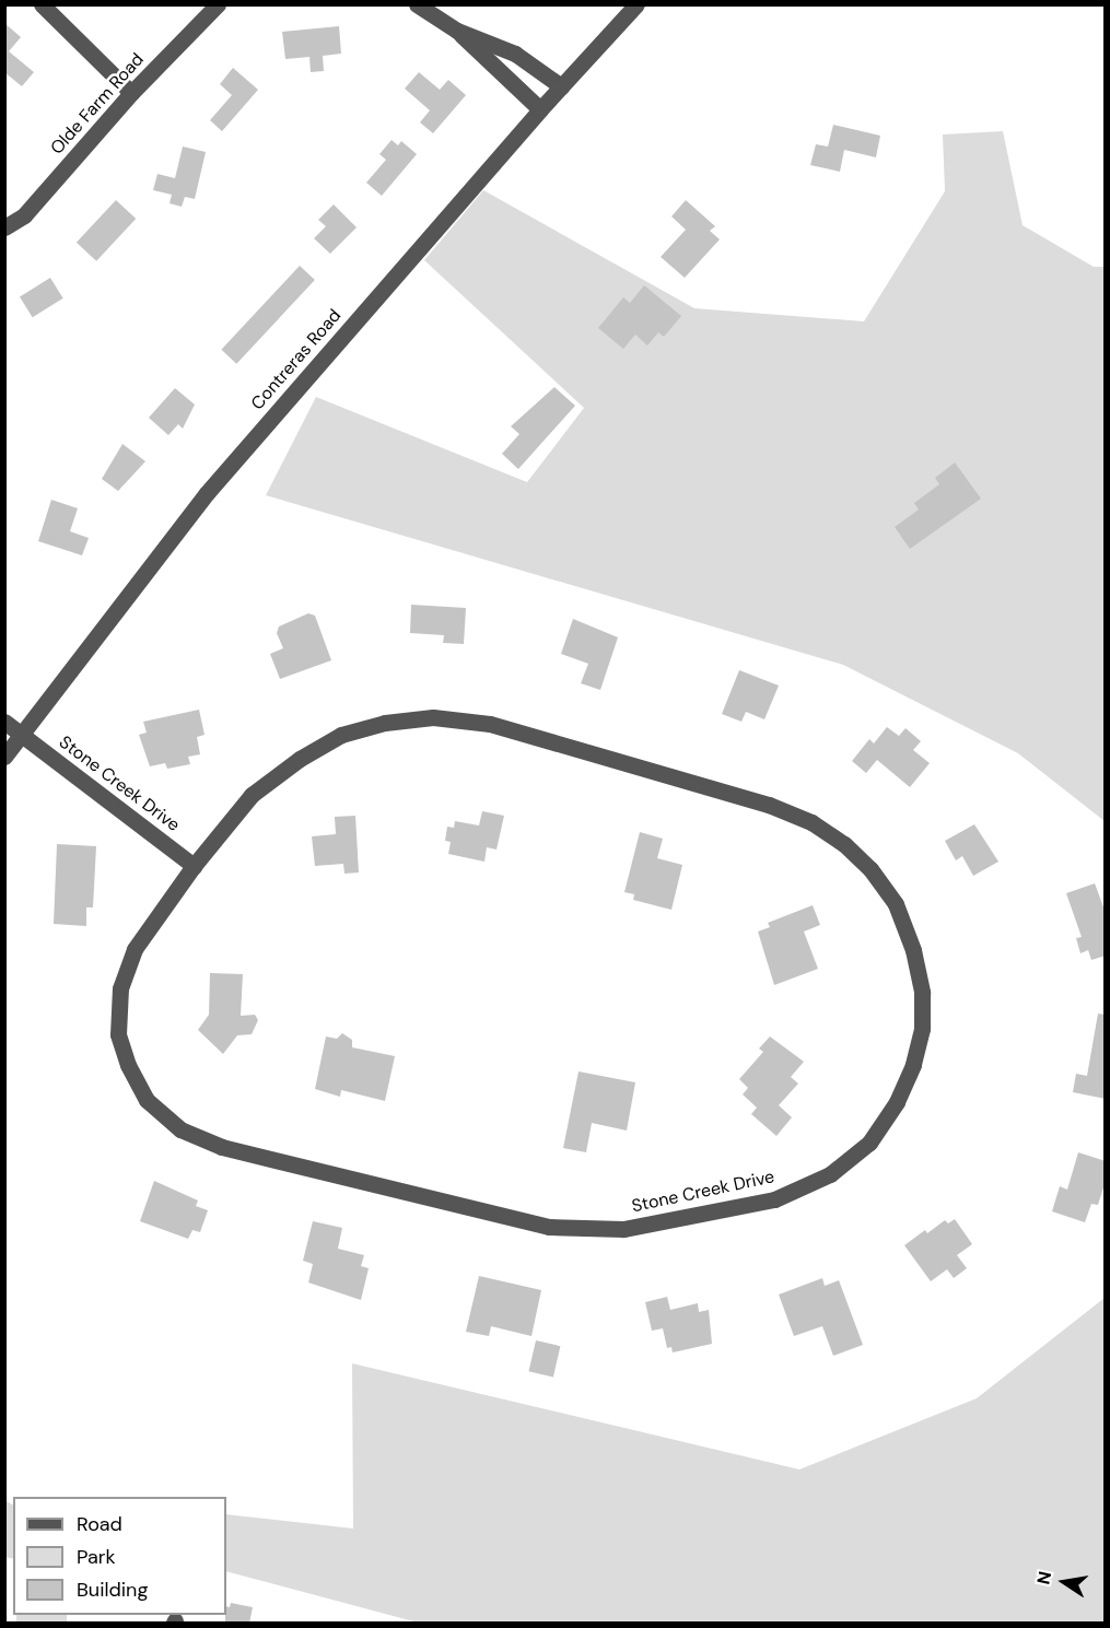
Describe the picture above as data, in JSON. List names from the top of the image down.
{
  "streets": {
    "street": ["Olde Farm Road", "Contreras Road", "Stone Creek Drive"]
  },
  "crossings": [
    ["Contreras Road", "Stone Creek Drive"]
  ],
  "legend": ["Road", "Park", "Building"],
  "north": "left"
}
